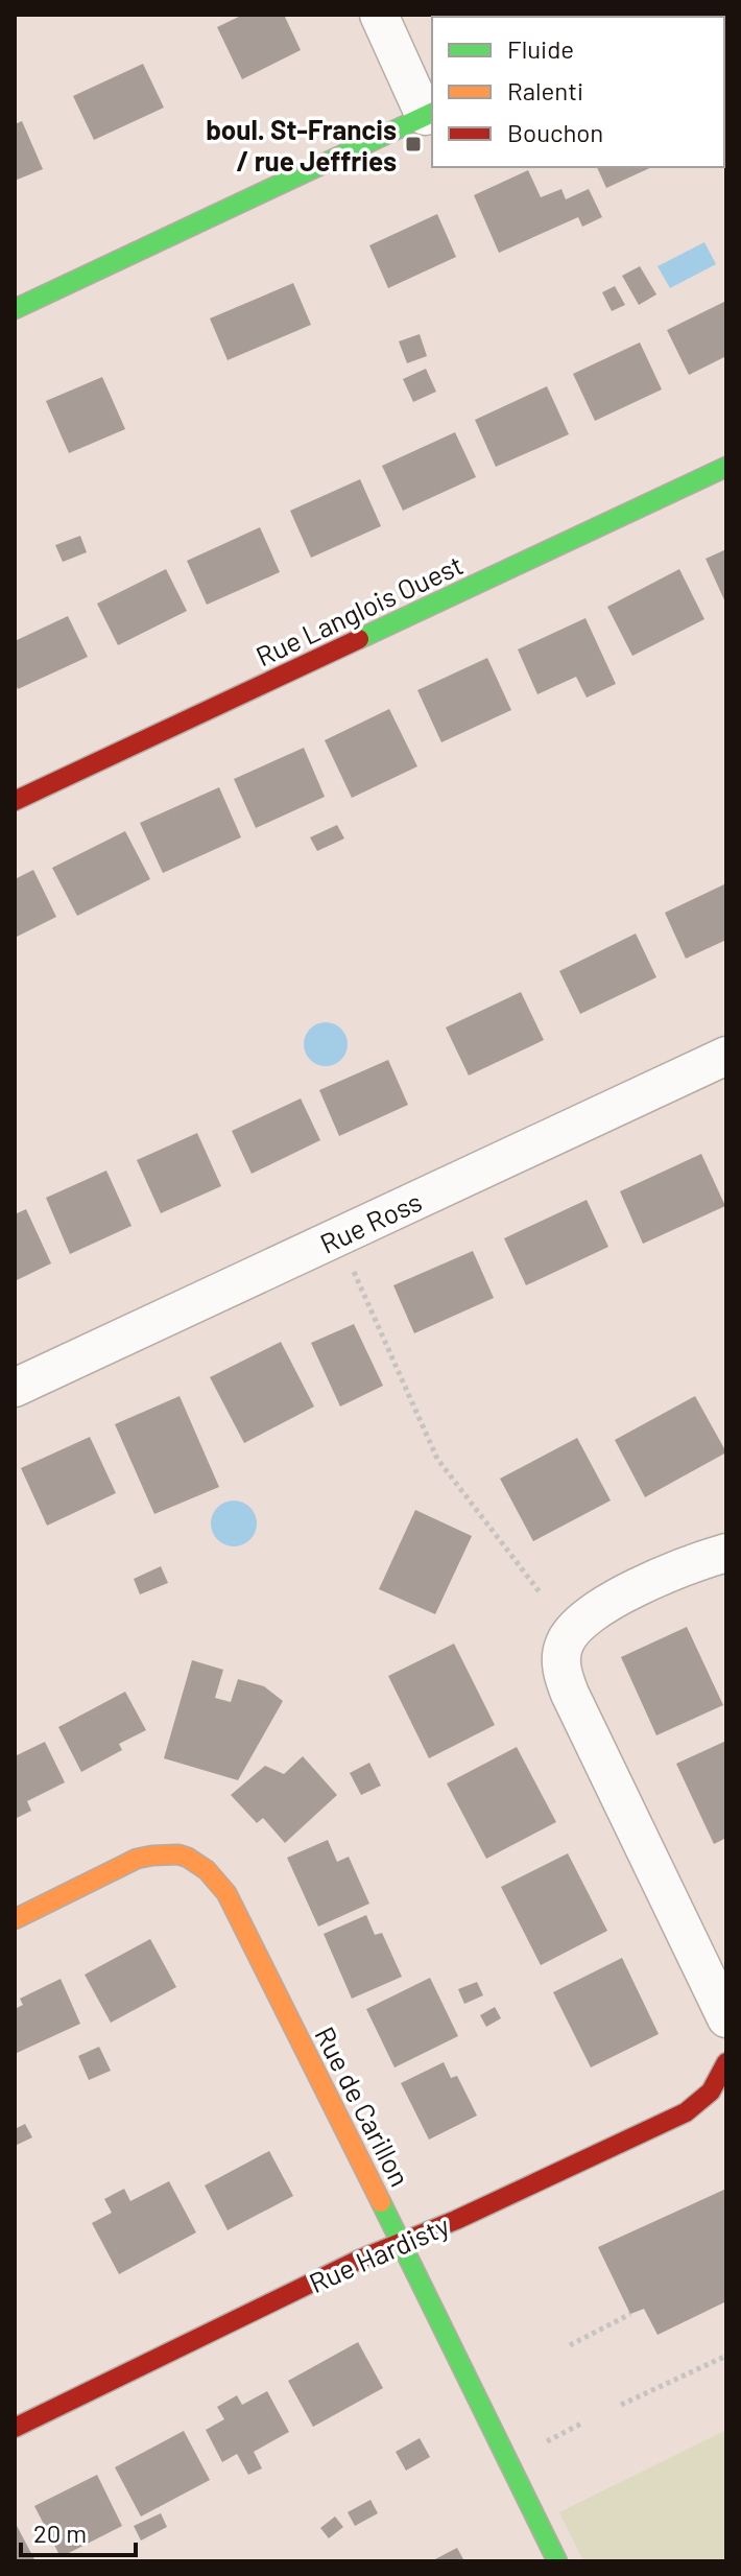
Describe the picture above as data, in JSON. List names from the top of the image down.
{
  "streets": {
    "street": [
      "Rue Langlois Ouest",
      "Rue Ross",
      "Rue de Carillon",
      "Rue Hardisty"
    ]
  },
  "crossings": [
    ["Rue de Carillon", "Rue Hardisty"]
  ],
  "places": {
    "transit": ["boul. St-Francis / rue Jeffries"]
  },
  "legend": ["Fluide", "Ralenti", "Bouchon"],
  "scale_bar": "20 m"
}
